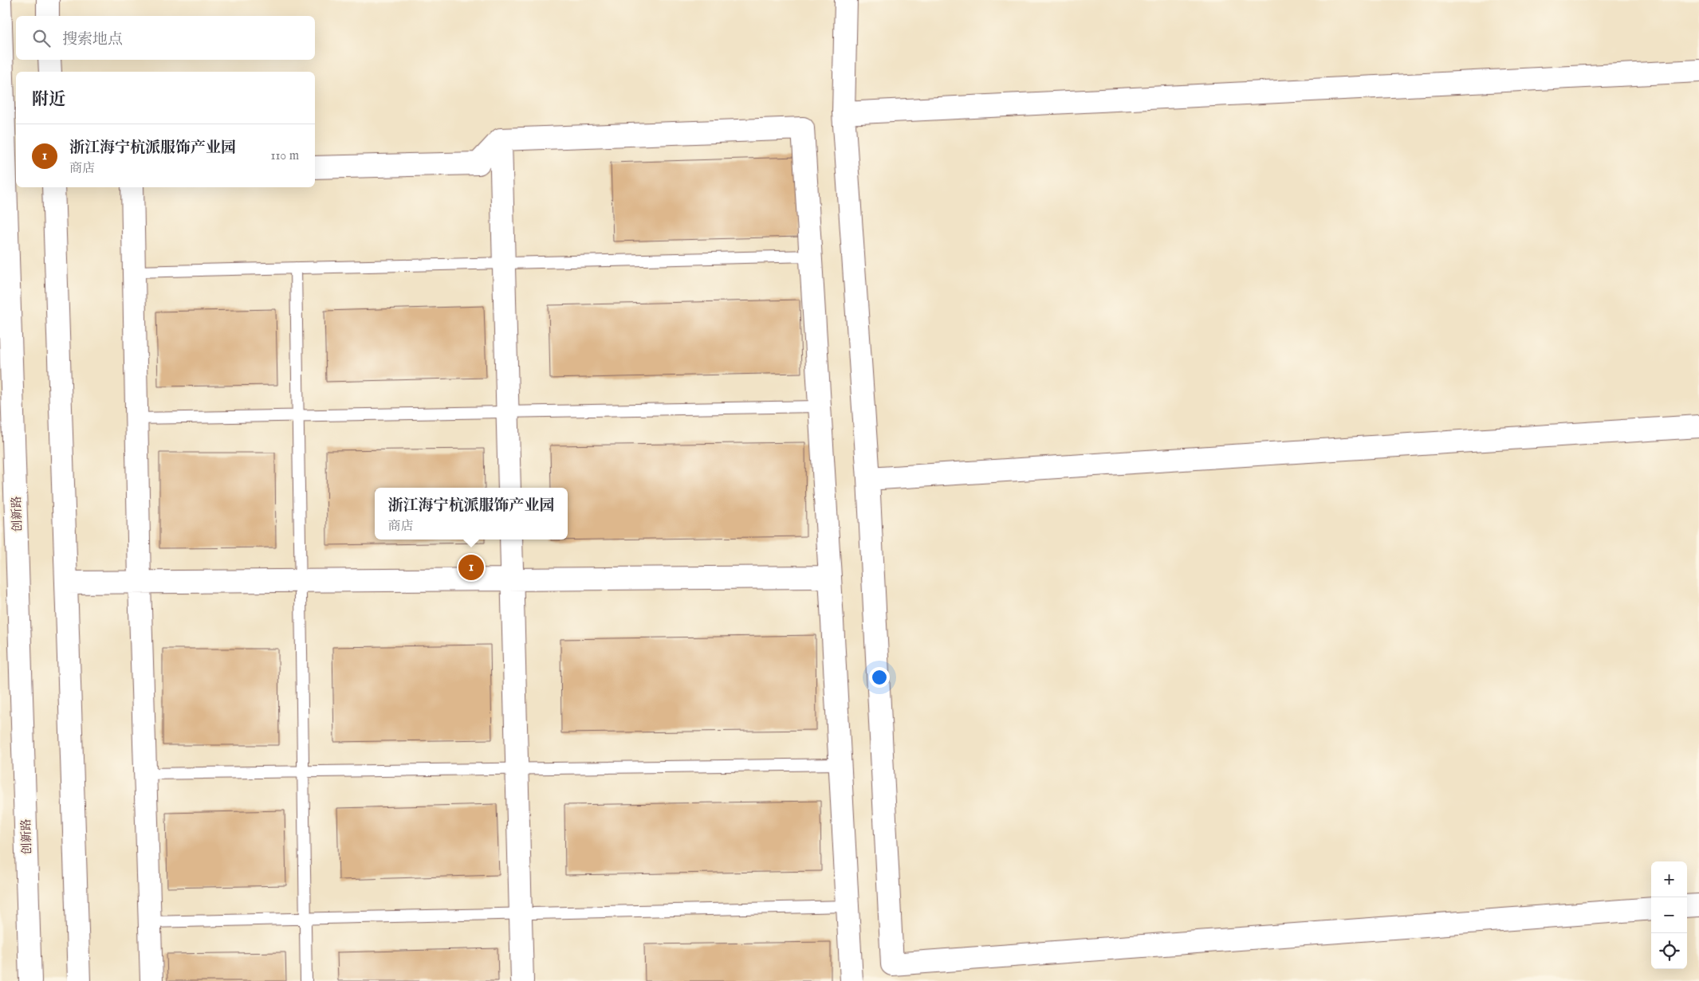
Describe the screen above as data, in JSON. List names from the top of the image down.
{
  "streets": {
    "street": ["创新路"]
  },
  "page": {
    "search": "搜索地点",
    "heading": "附近",
    "list": [
      {
        "mark": "1",
        "name": "浙江海宁杭派服饰产业园",
        "note": "商店",
        "value": "110 m"
      }
    ],
    "popup": ["浙江海宁杭派服饰产业园", "商店"],
    "pins": "1",
    "map_buttons": ["+", "−"]
  }
}
